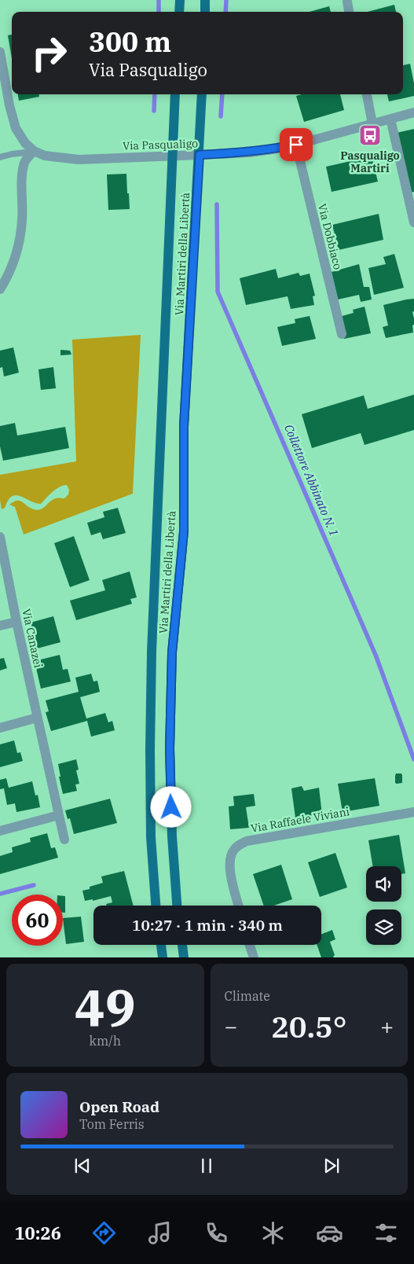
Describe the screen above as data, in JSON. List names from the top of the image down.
{
  "streets": {
    "main road": ["Via Martiri della Libertà"],
    "street": [
      "Via Pasqualigo",
      "Via Dobbiaco",
      "Via Canazei",
      "Via Raffaele Viviani"
    ]
  },
  "crossings": [
    ["Via Pasqualigo", "Via Dobbiaco"],
    ["Via Pasqualigo", "Via Martiri della Libertà"]
  ],
  "water": ["Collettore Abbinato N. 1"],
  "places": {
    "bus stop": ["Pasqualigo Martiri"]
  },
  "page": {
    "turn": ["300 m", "Via Pasqualigo"],
    "limit": "60",
    "trip": "10:27 · 1 min · 340 m",
    "tile": [
      ["49", "km/h"],
      "Climate"
    ],
    "heat": ["−", "20.5°", "+"],
    "song": ["Open Road", "Tom Ferris"],
    "tabs": "10:26"
  }
}
